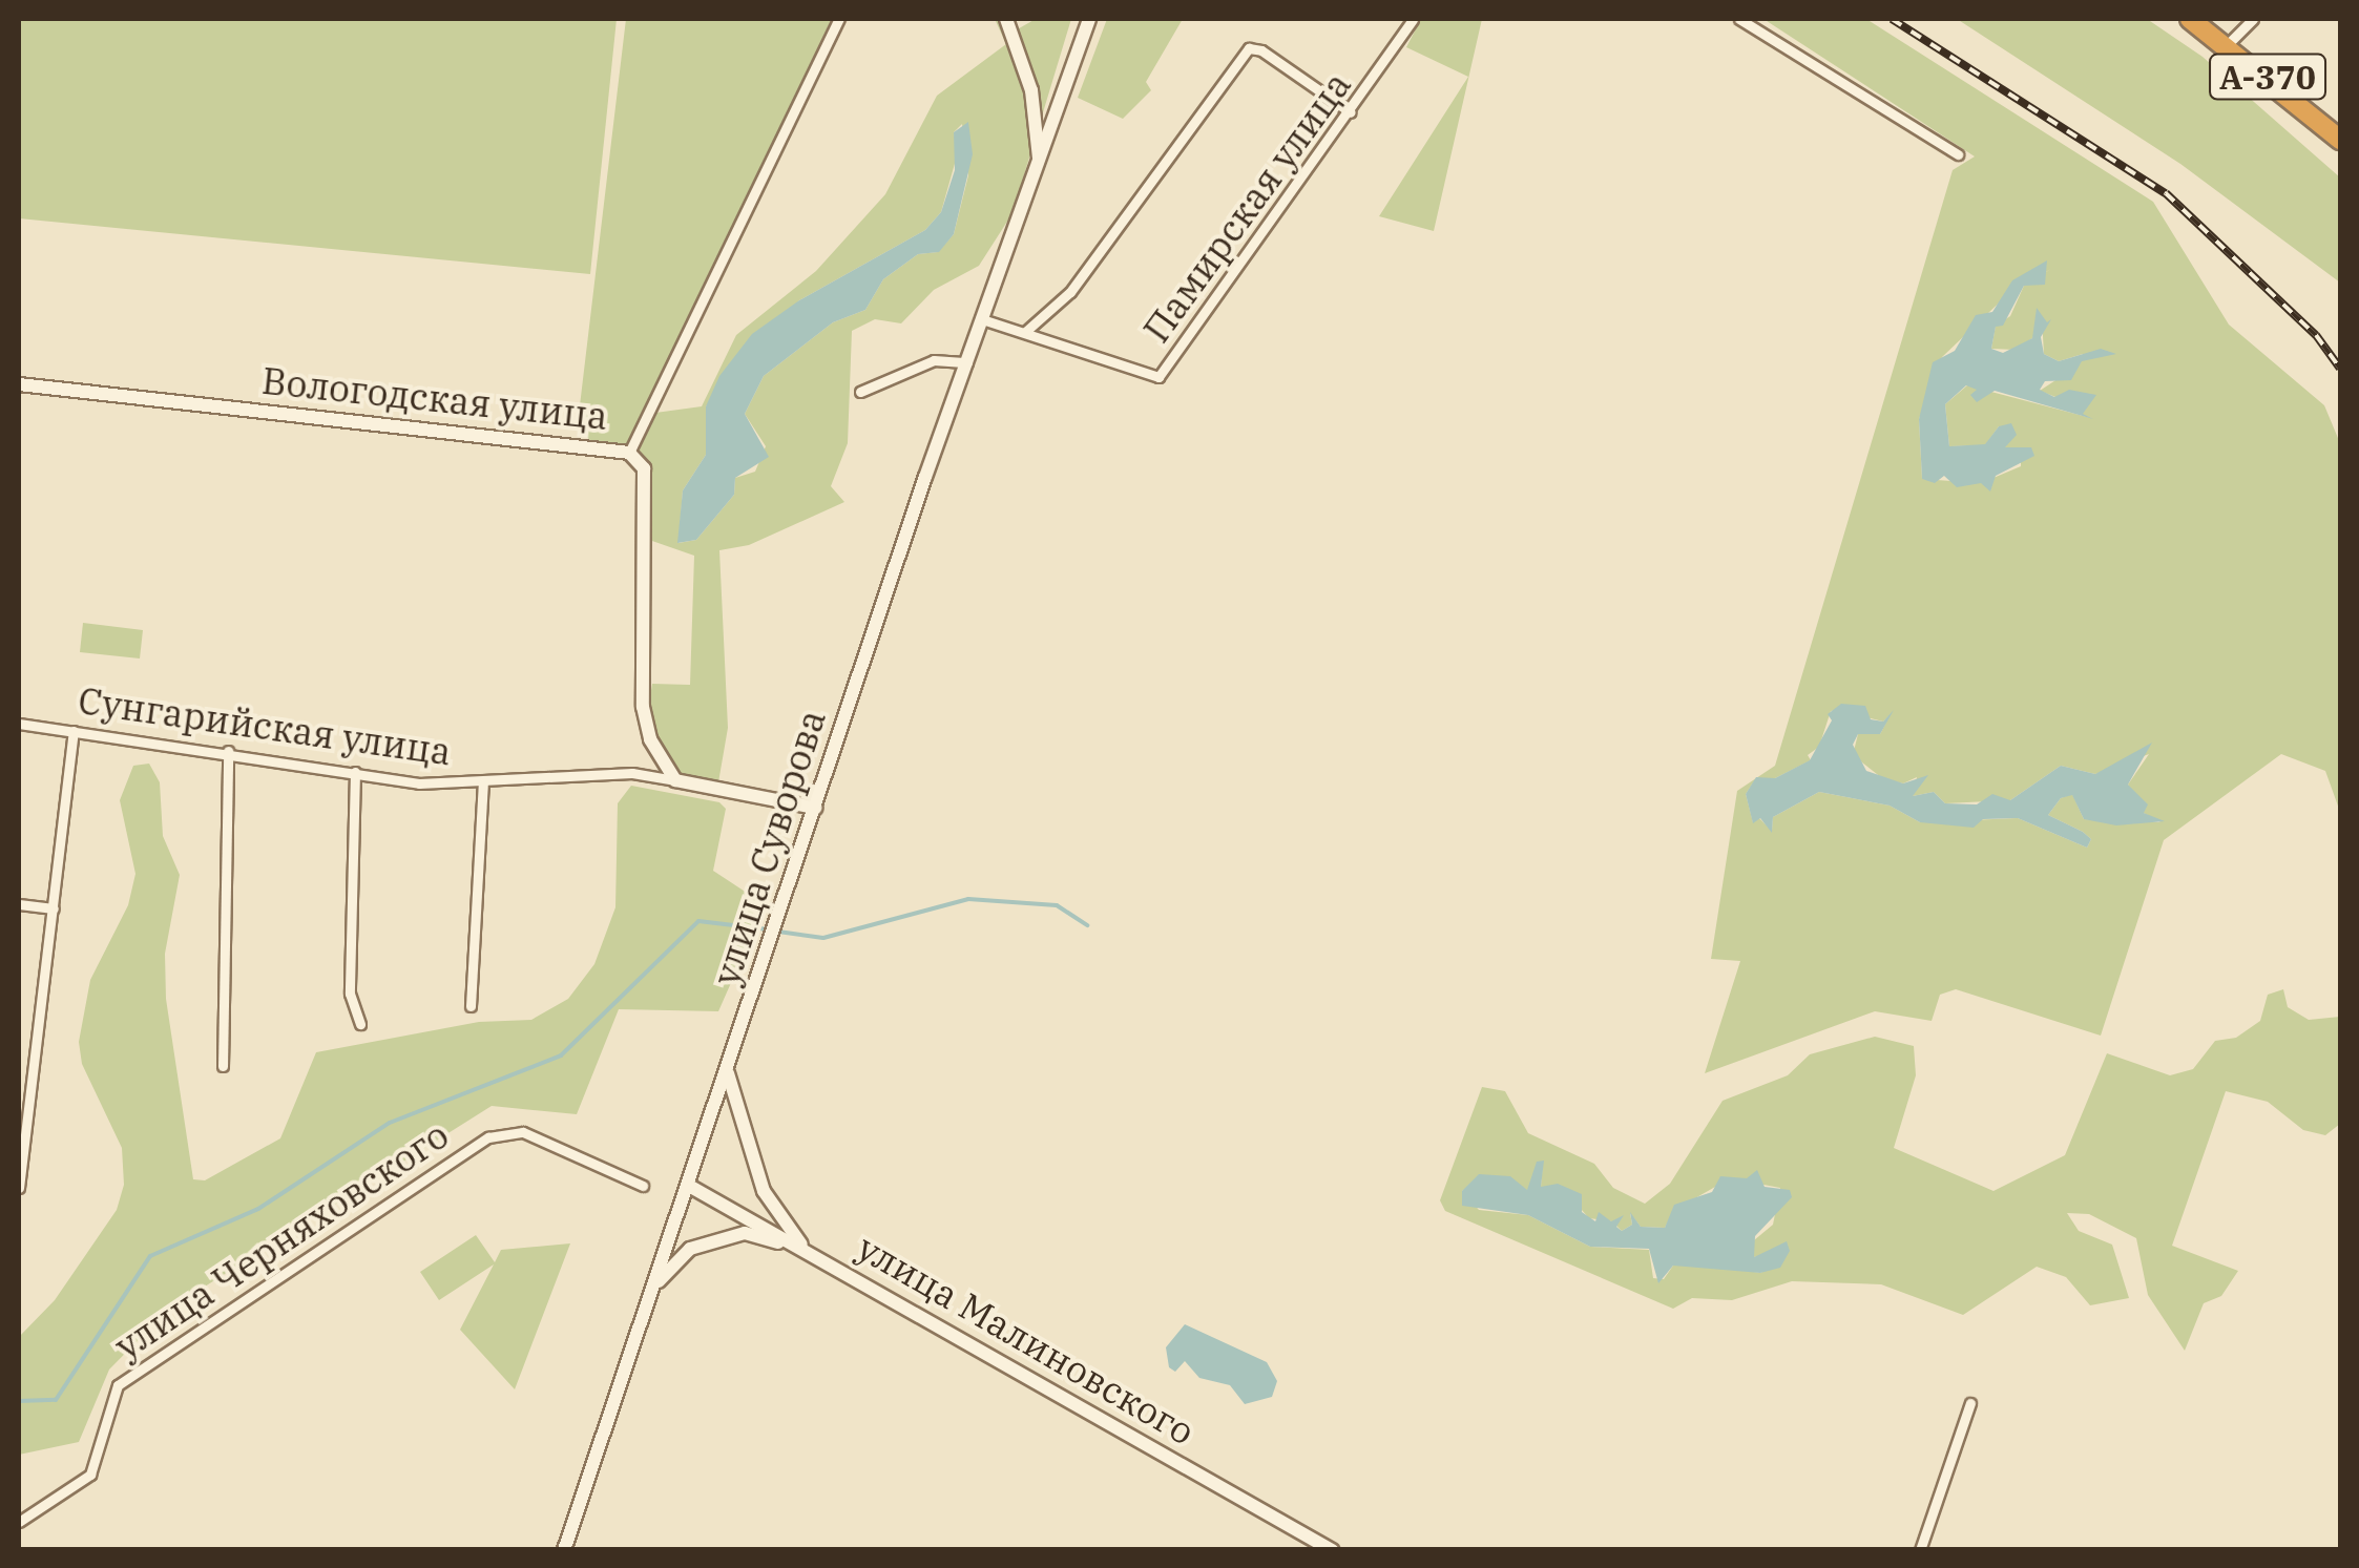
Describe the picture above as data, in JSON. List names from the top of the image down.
{
  "streets": {
    "highway": ["А-370"],
    "street": [
      "Памирская улица",
      "Вологодская улица",
      "Сунгарийская улица",
      "улица Суворова",
      "улица Черняховского",
      "улица Малиновского"
    ]
  },
  "crossings": [
    ["Памирская улица", "улица Суворова"],
    ["Вологодская улица", "Сунгарийская улица"],
    ["Сунгарийская улица", "улица Суворова"],
    ["улица Суворова", "улица Малиновского"]
  ]
}
